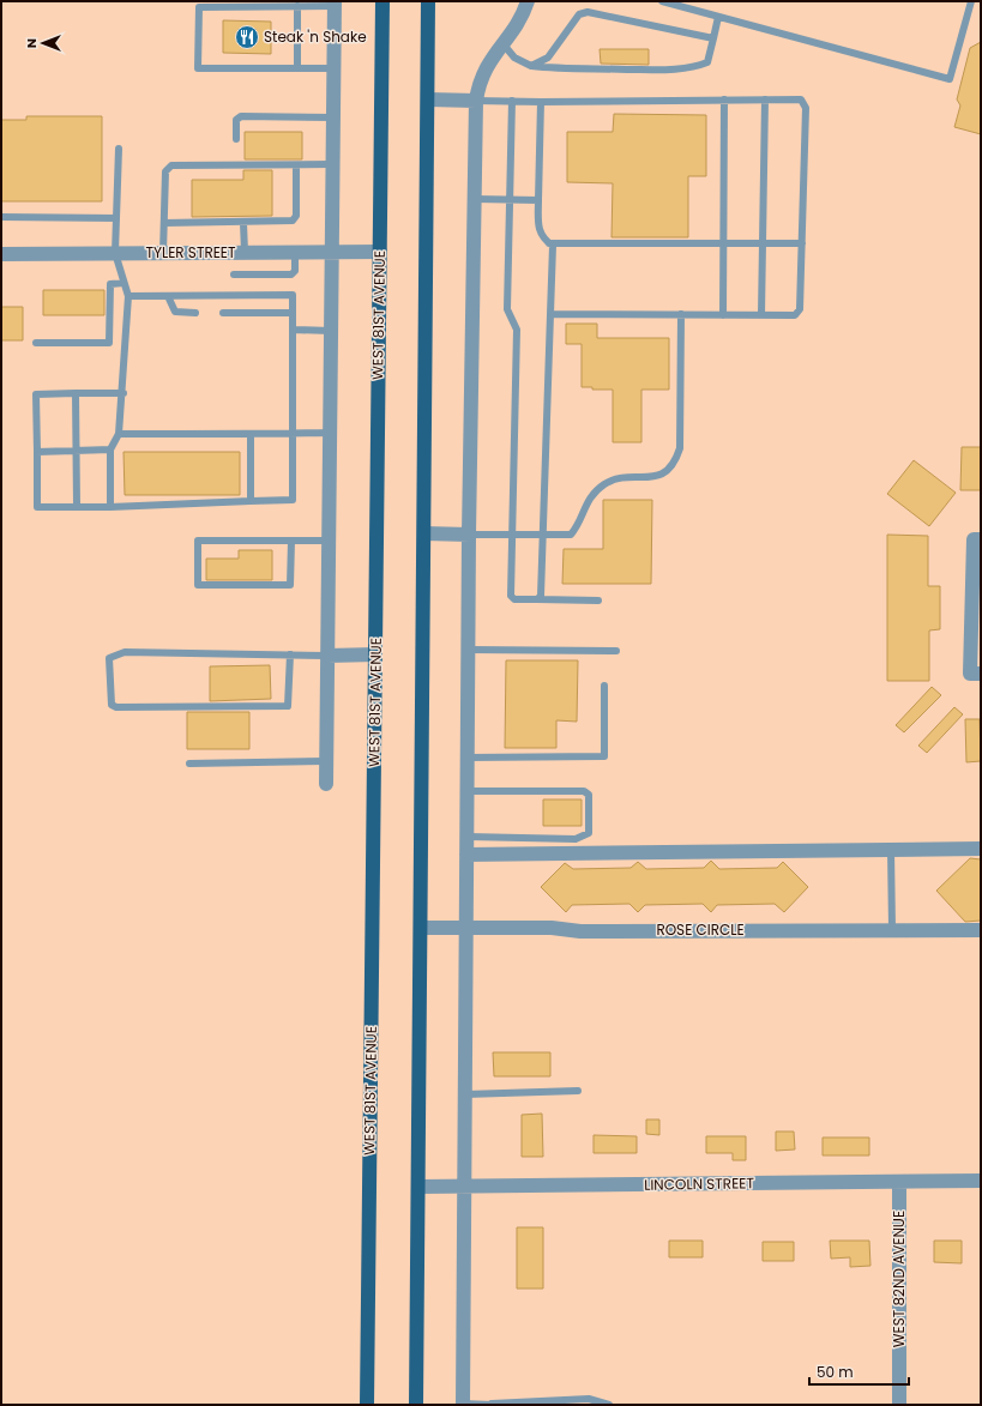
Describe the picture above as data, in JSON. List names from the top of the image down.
{
  "streets": {
    "main road": ["WEST 81ST AVENUE"],
    "street": [
      "TYLER STREET",
      "ROSE CIRCLE",
      "LINCOLN STREET",
      "WEST 82ND AVENUE"
    ]
  },
  "crossings": [
    ["TYLER STREET", "WEST 81ST AVENUE"],
    ["LINCOLN STREET", "WEST 82ND AVENUE"]
  ],
  "places": {
    "restaurant": ["Steak 'n Shake"]
  },
  "scale_bar": "50 m",
  "north": "left"
}
